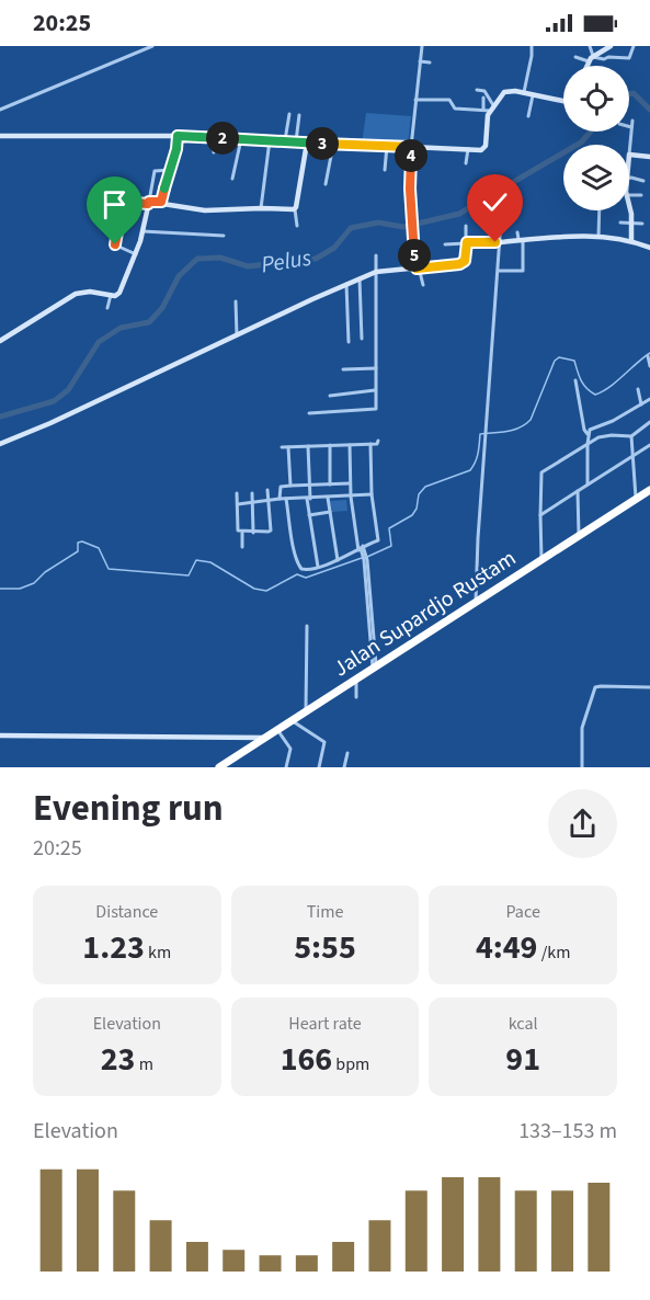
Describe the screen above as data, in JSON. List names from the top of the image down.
{
  "streets": {
    "highway": ["Jalan Supardjo Rustam"]
  },
  "water": ["Pelus"],
  "page": {
    "status": "20:25",
    "pins": [
      "2",
      "3",
      "4",
      "5"
    ],
    "heading": ["Evening run", "20:25"],
    "stats": [
      ["Distance", "1.23 km"],
      ["Time", "5:55"],
      ["Pace", "4:49 /km"],
      ["Elevation", "23 m"],
      ["Heart rate", "166 bpm"],
      ["kcal", "91"]
    ],
    "chart": ["Elevation", "133–153 m"]
  }
}
